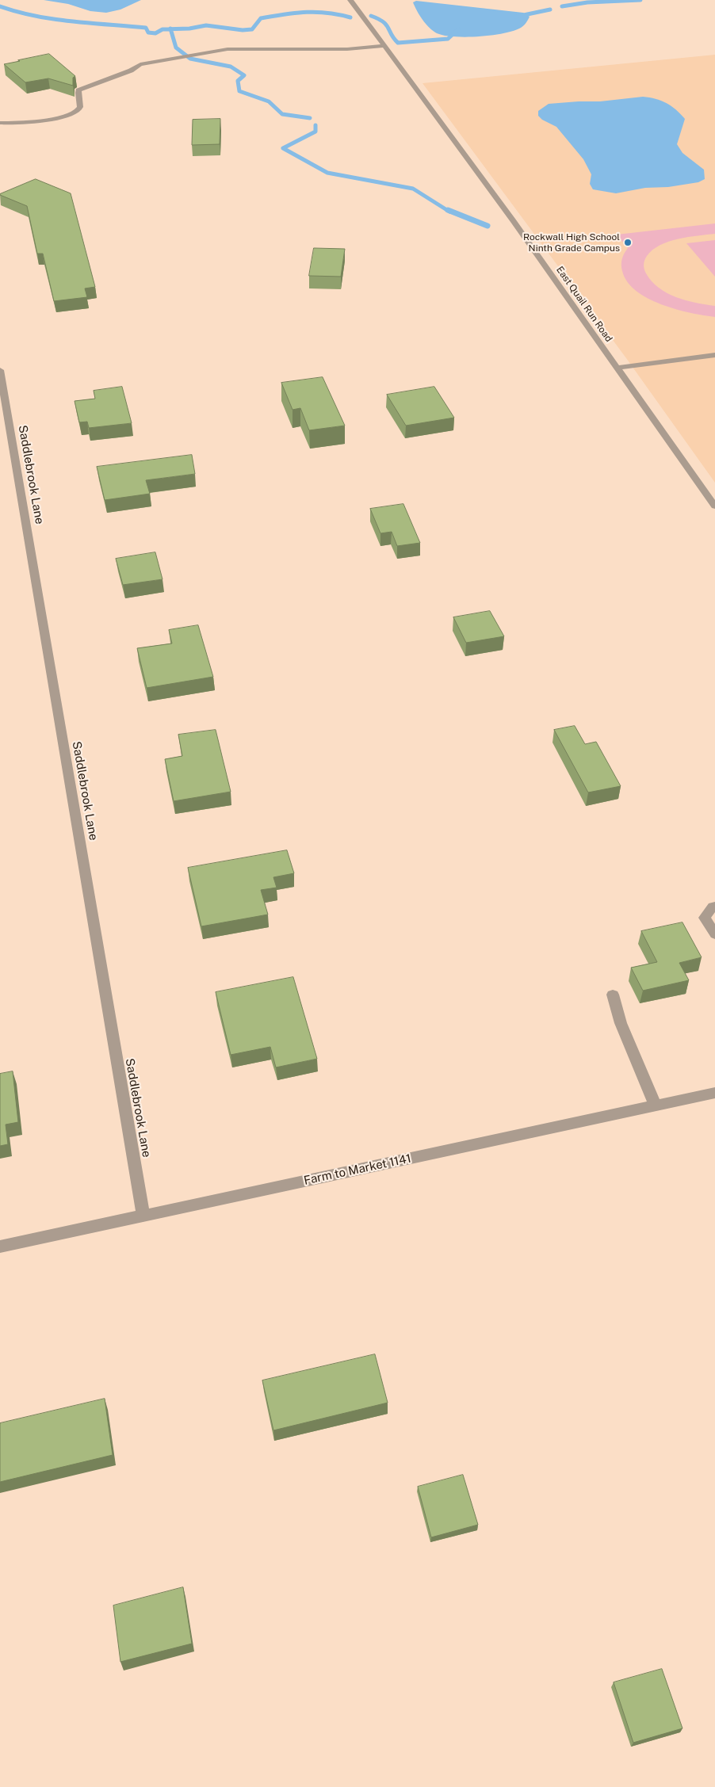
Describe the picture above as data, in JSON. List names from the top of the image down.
{
  "streets": {
    "street": ["East Quail Run Road", "Saddlebrook Lane", "Farm to Market 1141"]
  },
  "crossings": [
    ["Saddlebrook Lane", "Farm to Market 1141"]
  ],
  "places": ["Rockwall High School Ninth Grade Campus"]
}
